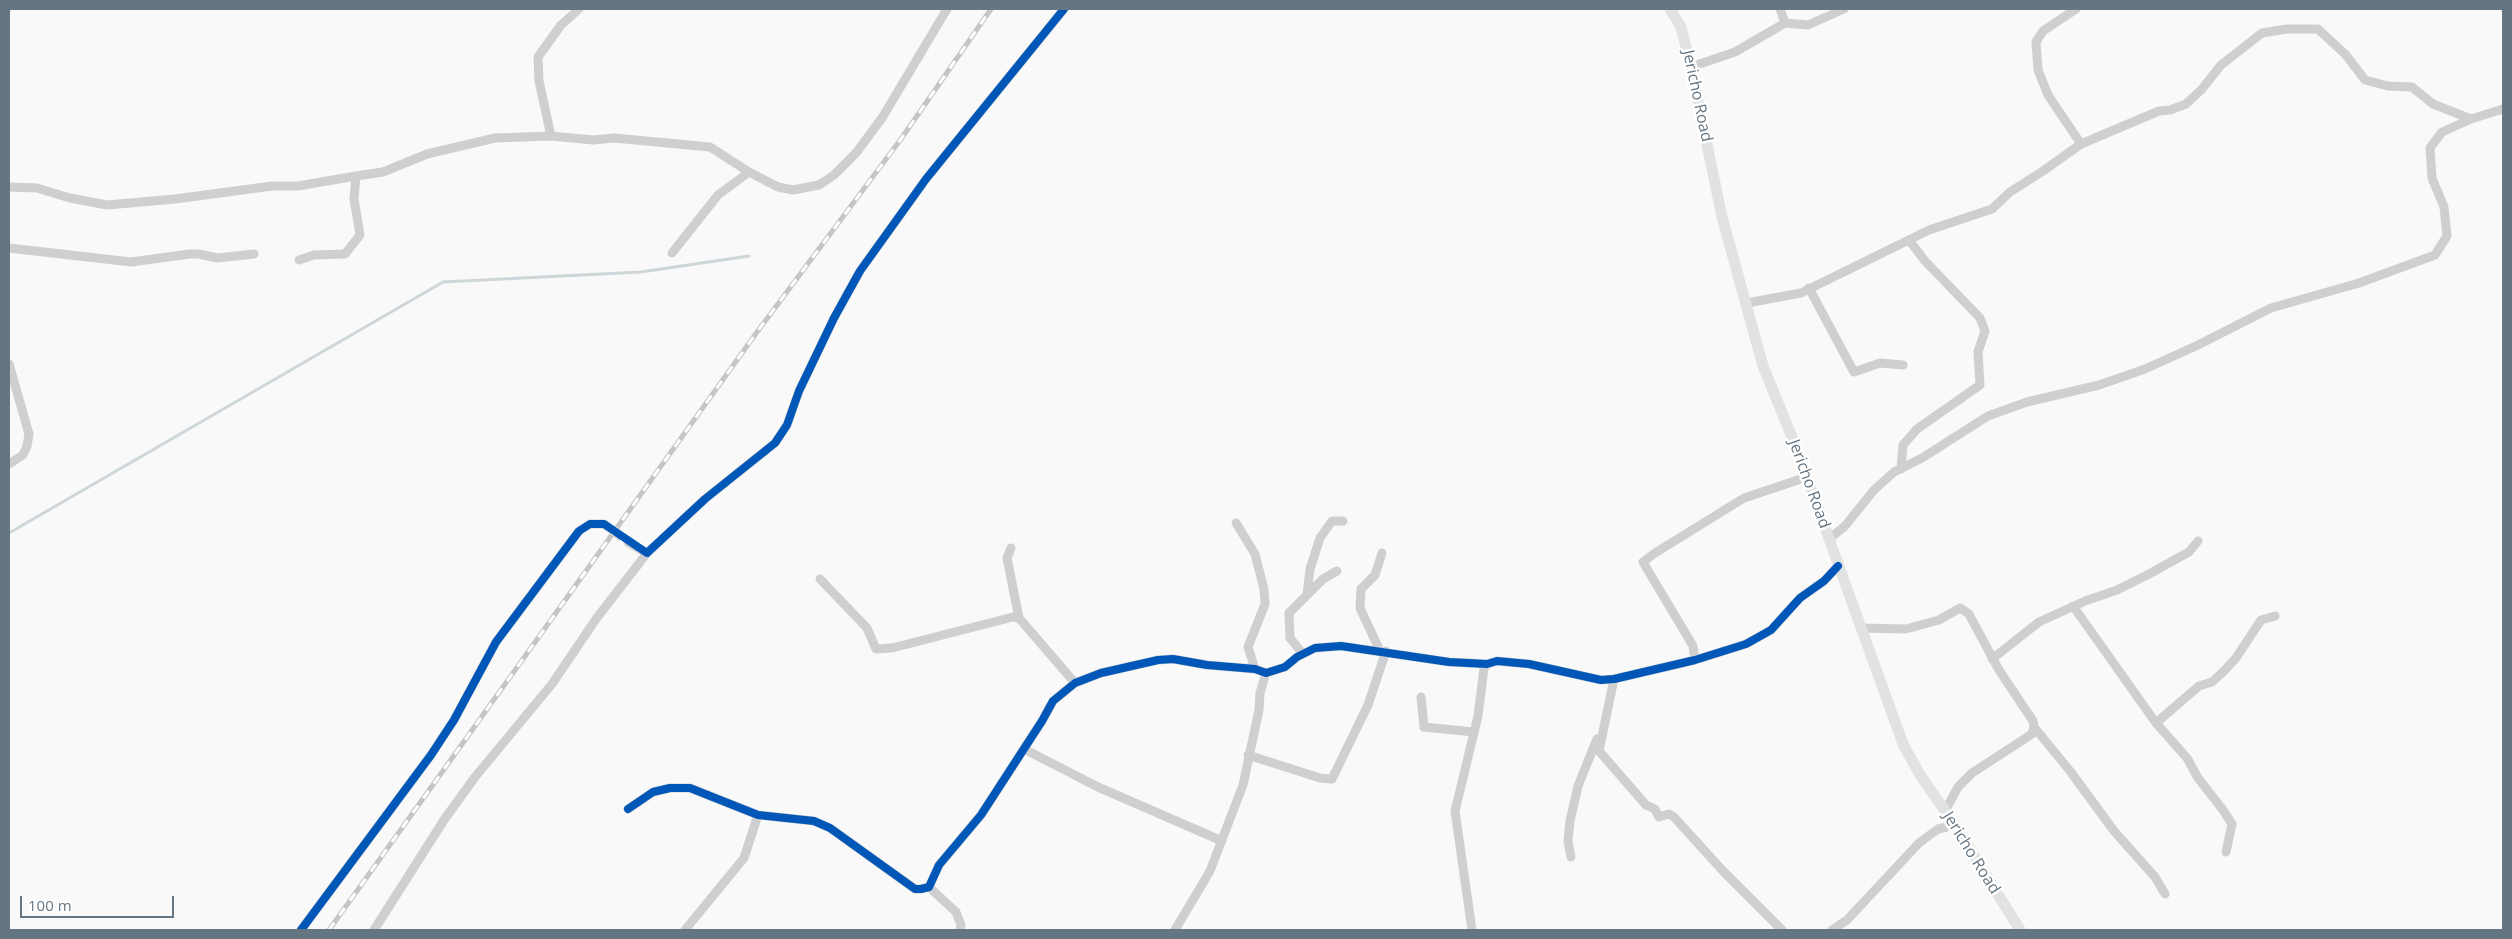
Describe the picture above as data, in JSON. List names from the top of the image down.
{
  "streets": {
    "street": ["Jericho Road"]
  },
  "scale_bar": "100 m"
}
